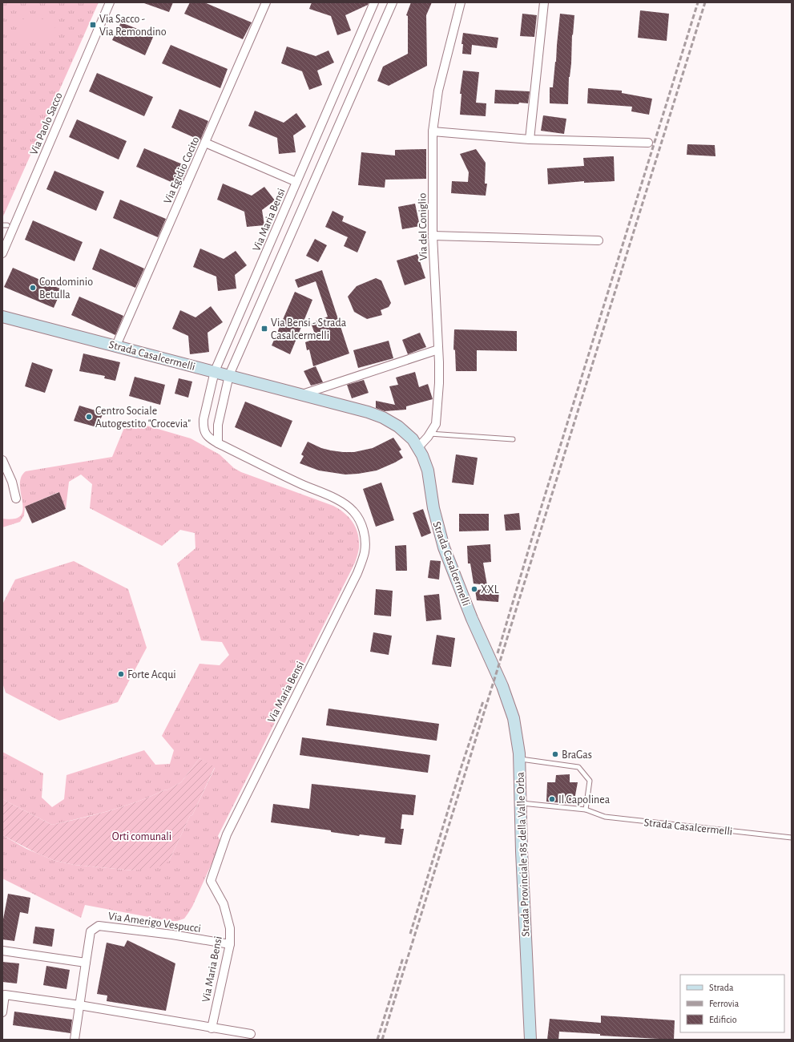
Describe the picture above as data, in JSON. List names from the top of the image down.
{
  "streets": {
    "main road": ["Strada Casalcermelli", "Strada Provinciale 185 della Valle Orba"],
    "street": [
      "Via Paolo Sacco",
      "Via Egidio Cocito",
      "Via Maria Bensi",
      "Via del Coniglio",
      "Via Amerigo Vespucci"
    ]
  },
  "crossings": [
    ["Via Egidio Cocito", "Strada Casalcermelli"],
    ["Via Maria Bensi", "Strada Casalcermelli"],
    ["Via Maria Bensi", "Via Amerigo Vespucci"],
    ["Via del Coniglio", "Strada Casalcermelli"],
    ["Strada Casalcermelli", "Strada Provinciale 185 della Valle Orba"]
  ],
  "parks": ["Orti comunali"],
  "places": {
    "transit": ["Via Sacco - Via Remondino", "Via Bensi - Strada Casalcermelli"],
    "other": [
      "Condominio Betulla",
      "Centro Sociale Autogestito \"Crocevia\"",
      "XXL",
      "Forte Acqui",
      "BraGas",
      "Il Capolinea"
    ]
  },
  "legend": ["Strada", "Ferrovia", "Edificio"]
}
